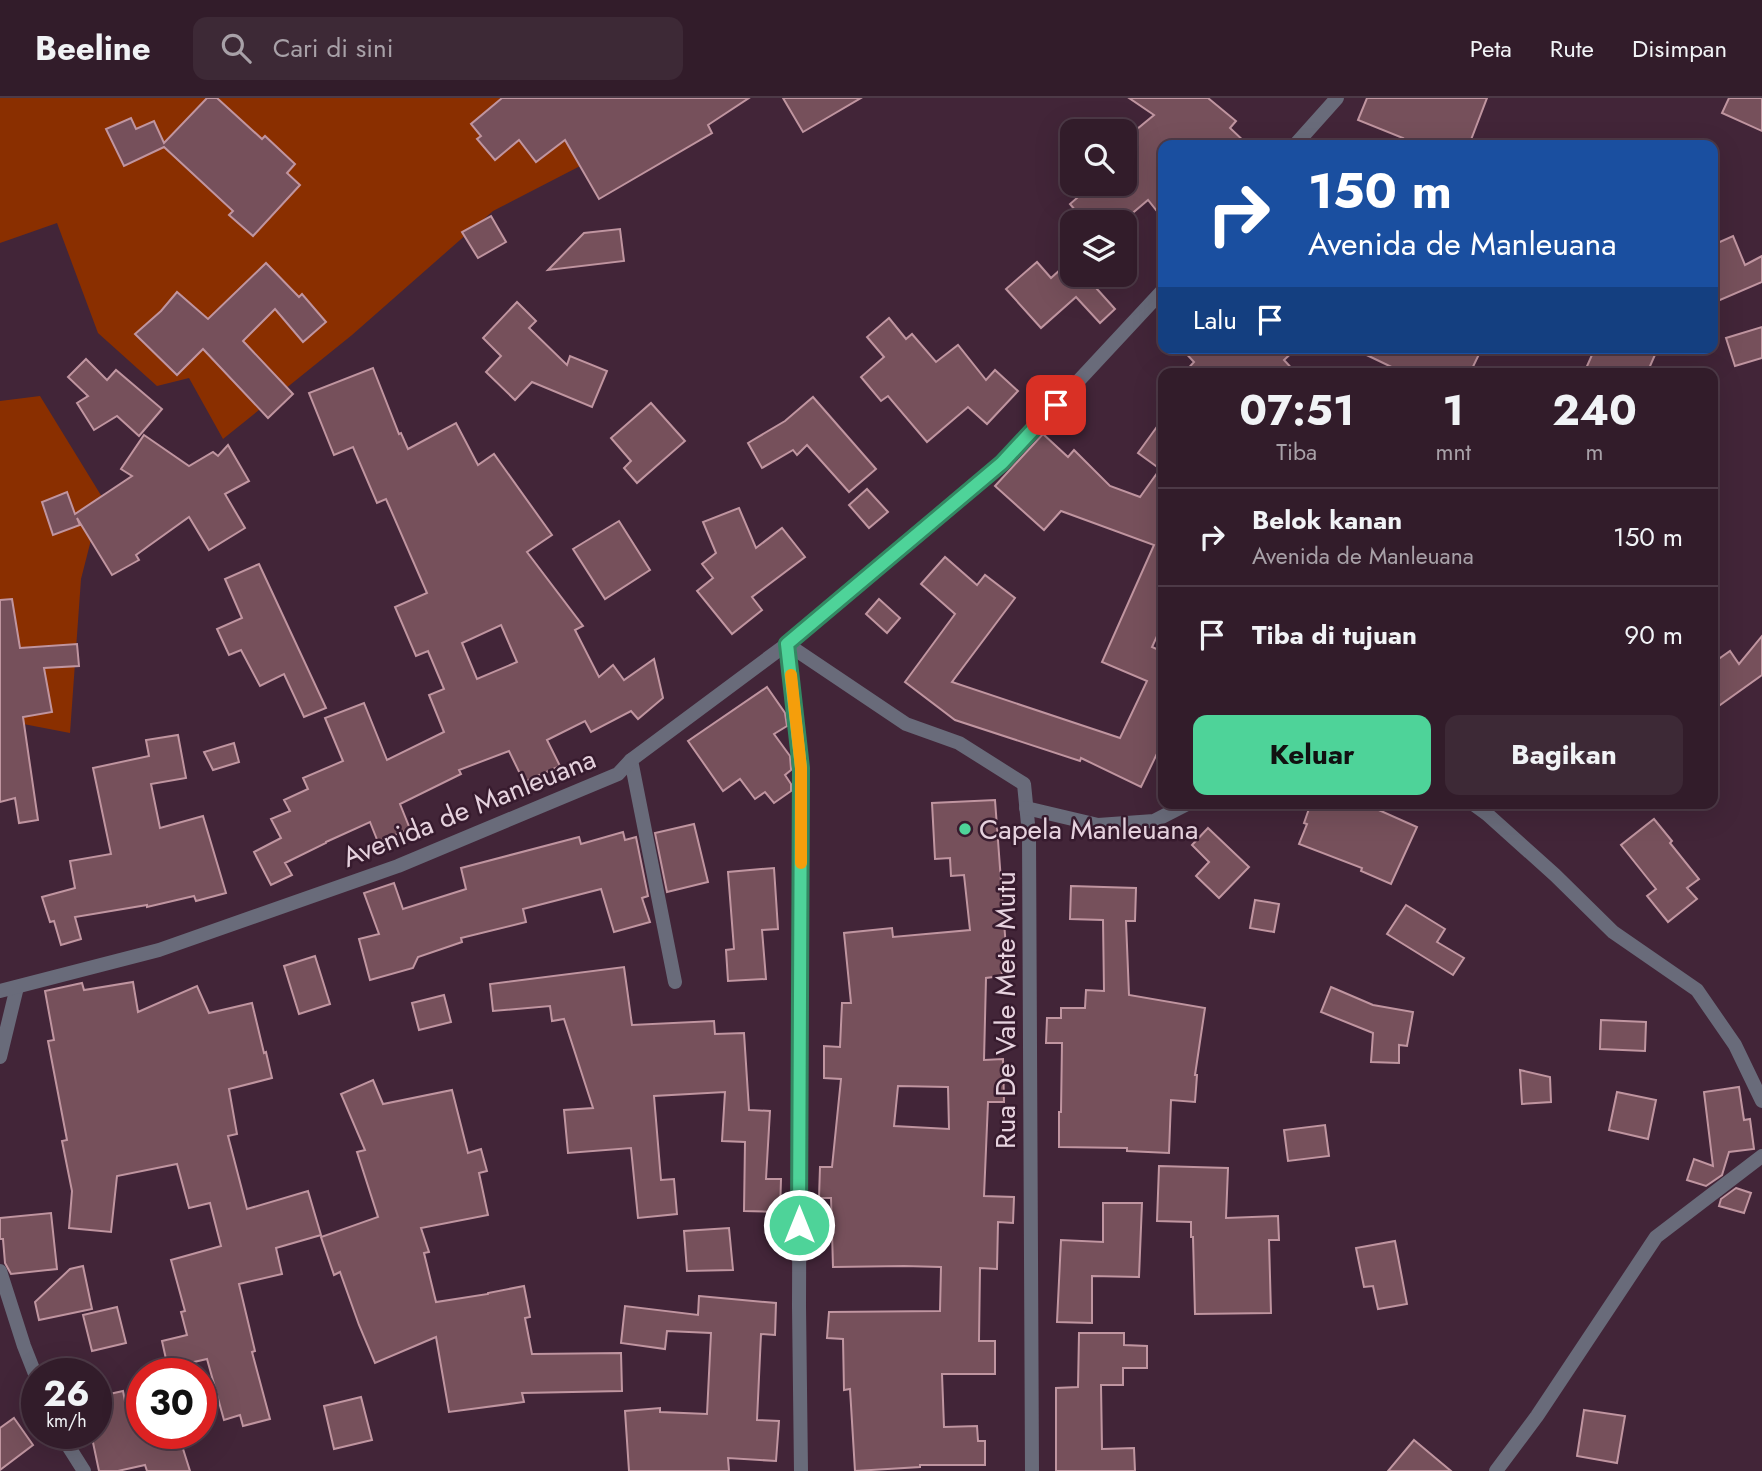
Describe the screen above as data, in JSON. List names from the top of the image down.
{
  "streets": {
    "street": ["Avenida de Manleuana", "Rua De Vale Mete Mutu"]
  },
  "crossings": [
    ["Avenida de Manleuana", "Rua De Vale Mete Mutu"]
  ],
  "places": ["Capela Manleuana"],
  "page": {
    "header": "Beeline",
    "search": "Cari di sini",
    "nav": ["Peta", "Rute", "Disimpan"],
    "turn": ["150 m", "Avenida de Manleuana"],
    "then": "Lalu",
    "eta": [
      "07:51",
      "Tiba",
      "1",
      "mnt",
      "240",
      "m"
    ],
    "list": [
      {
        "name": "Belok kanan",
        "note": "Avenida de Manleuana",
        "value": "150 m"
      },
      {
        "name": "Tiba di tujuan",
        "value": "90 m"
      }
    ],
    "buttons": ["Keluar", "Bagikan"],
    "speed": "26 km/h",
    "limit": "30"
  }
}
